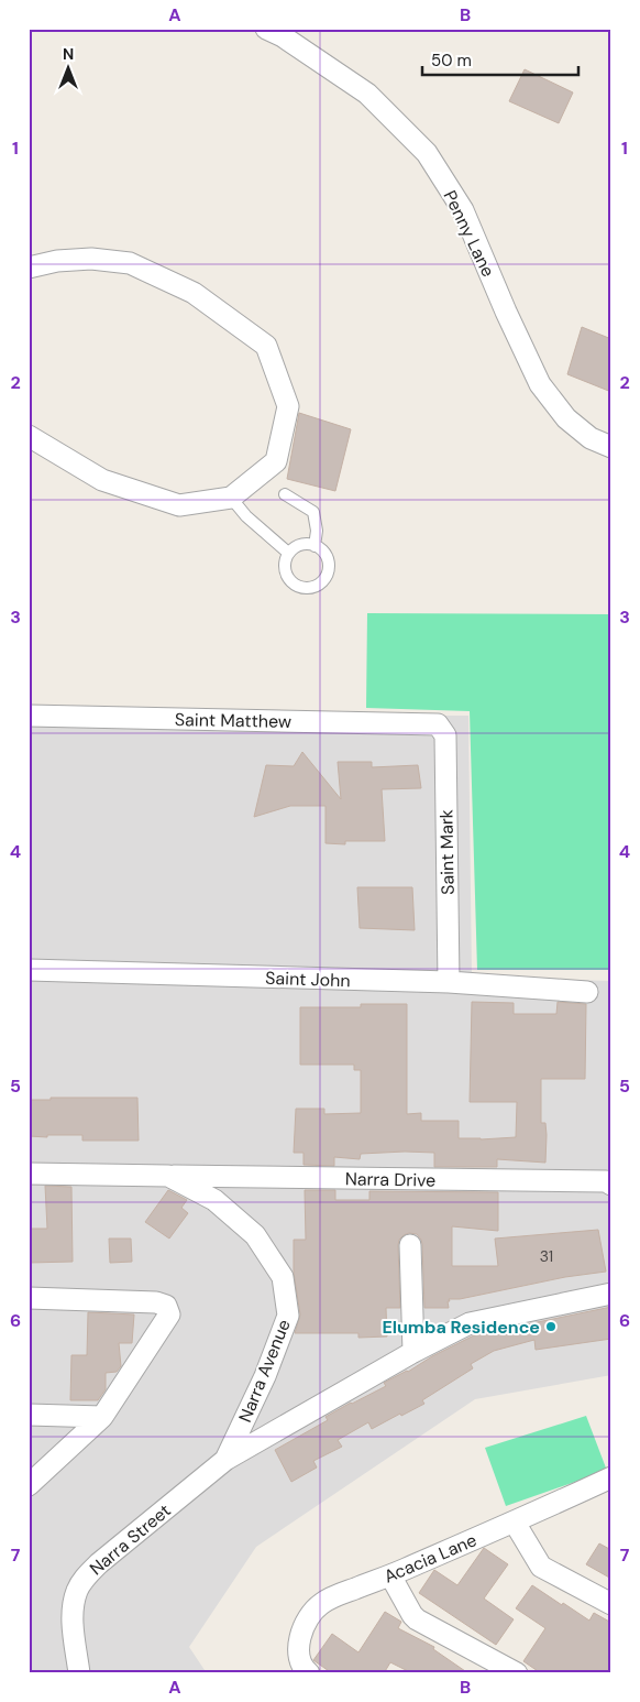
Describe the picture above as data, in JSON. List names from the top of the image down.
{
  "streets": {
    "street": [
      "Penny Lane",
      "Saint Matthew",
      "Saint Mark",
      "Saint John",
      "Narra Drive",
      "Narra Avenue",
      "Narra Street",
      "Acacia Lane"
    ]
  },
  "crossings": [
    ["Saint Matthew", "Saint Mark"],
    ["Saint Mark", "Saint John"],
    ["Narra Drive", "Narra Avenue"],
    ["Narra Avenue", "Narra Street"]
  ],
  "places": ["Elumba Residence"],
  "house_numbers": ["31"],
  "scale_bar": "50 m",
  "north": "top",
  "grid": {
    "columns": ["A", "B"],
    "rows": [
      "1",
      "2",
      "3",
      "4",
      "5",
      "6",
      "7"
    ]
  }
}
